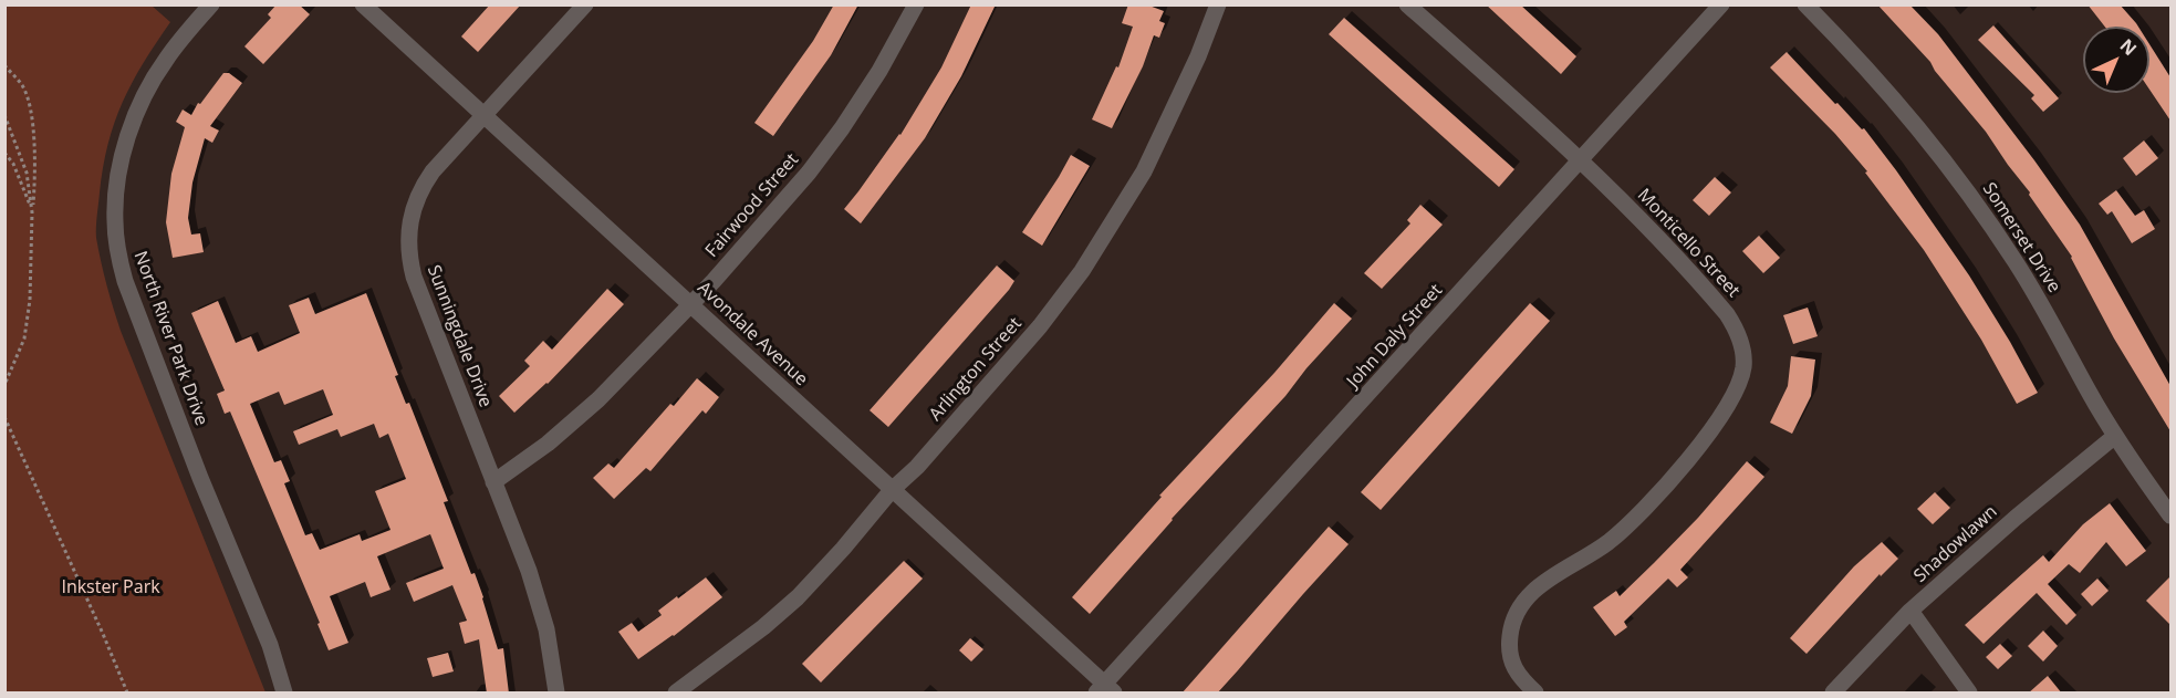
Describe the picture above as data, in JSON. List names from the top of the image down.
{
  "streets": {
    "street": [
      "Fairwood Street",
      "Somerset Drive",
      "Monticello Street",
      "Avondale Avenue",
      "Sunningdale Drive",
      "John Daly Street",
      "North River Park Drive",
      "Arlington Street",
      "Shadowlawn"
    ]
  },
  "crossings": [
    ["Fairwood Street", "Avondale Avenue"],
    ["Fairwood Street", "Sunningdale Drive"],
    ["Somerset Drive", "Shadowlawn"],
    ["Monticello Street", "John Daly Street"],
    ["Avondale Avenue", "Sunningdale Drive"],
    ["Avondale Avenue", "John Daly Street"],
    ["Avondale Avenue", "Arlington Street"]
  ],
  "parks": ["Inkster Park"],
  "north": "top right"
}
